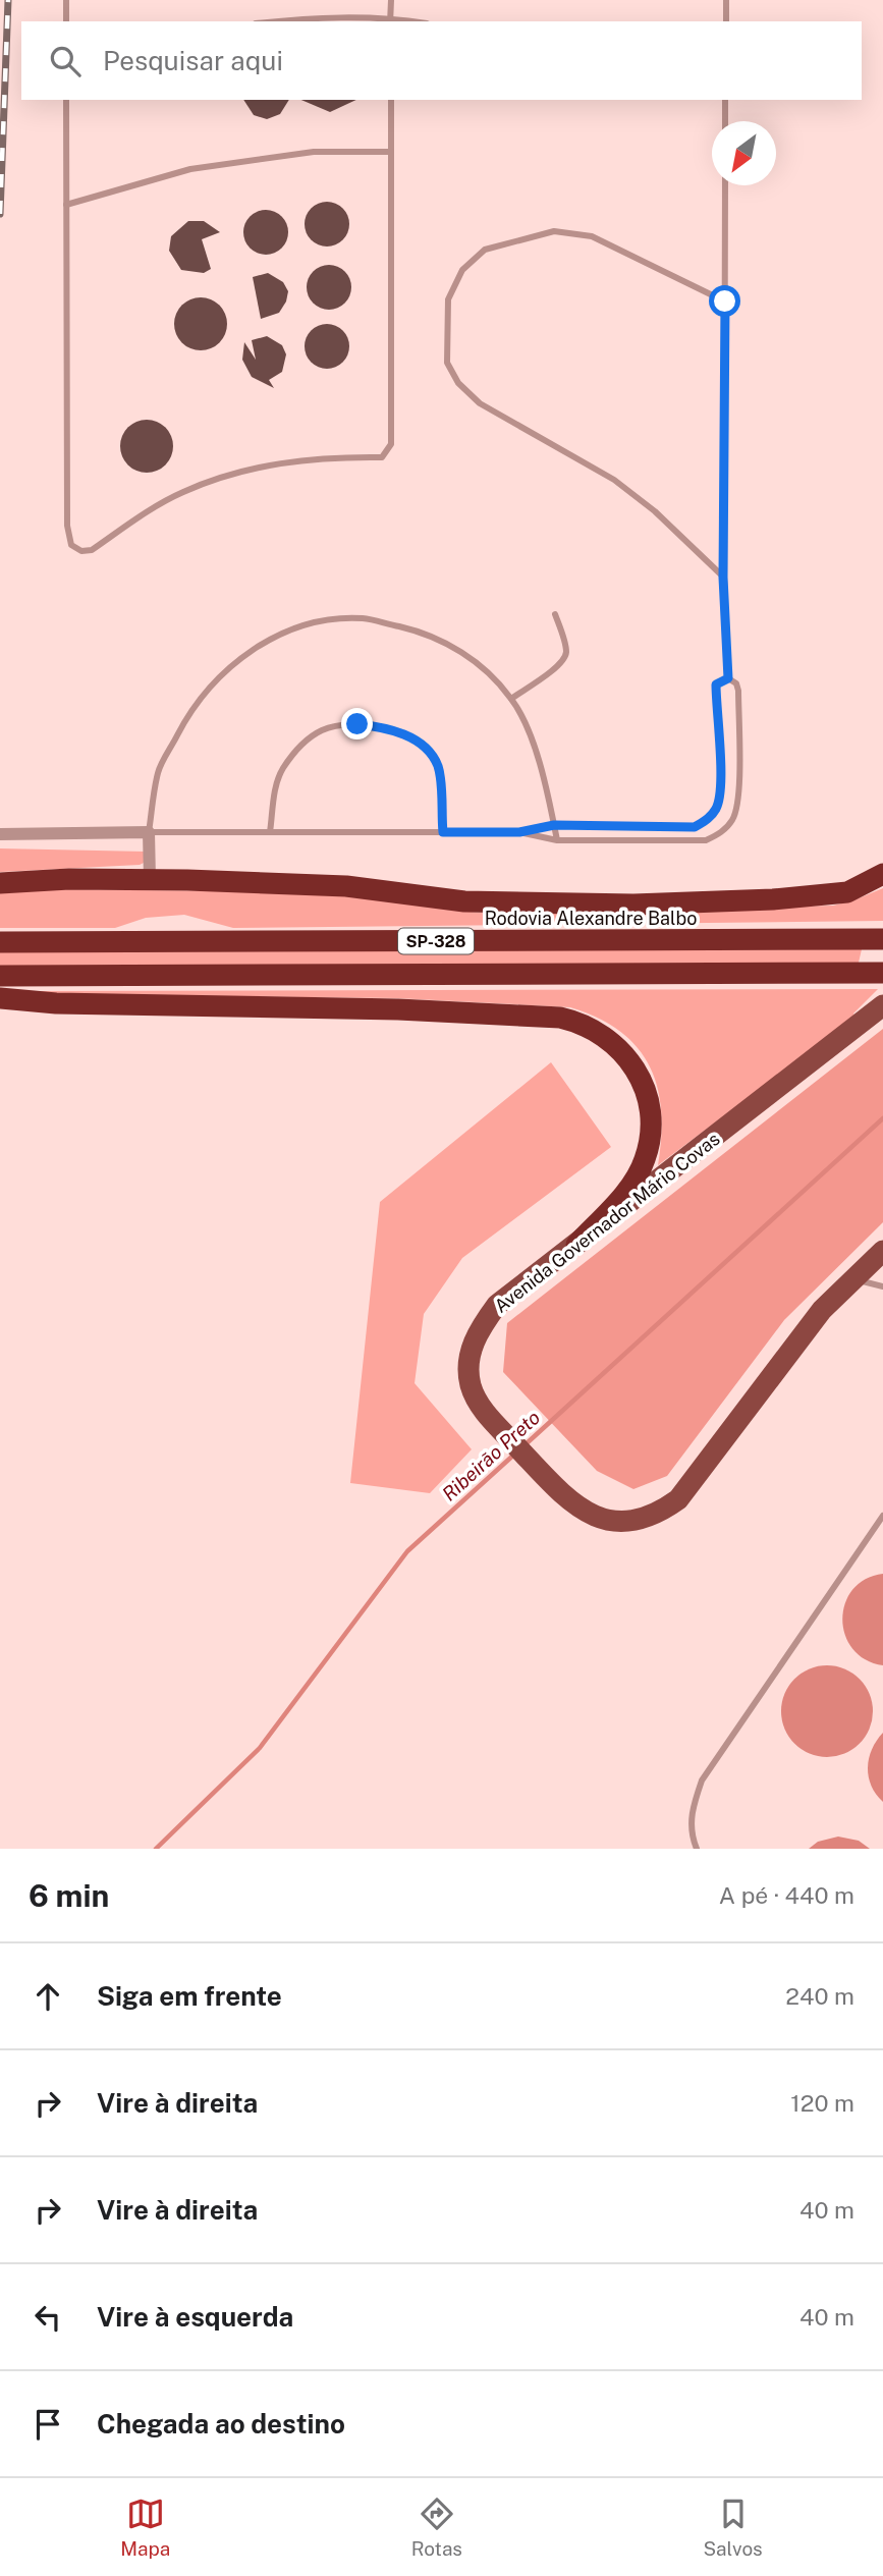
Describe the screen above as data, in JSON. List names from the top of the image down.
{
  "streets": {
    "highway": ["Rodovia Alexandre Balbo", "SP-328"],
    "main road": ["Avenida Governador Mário Covas"]
  },
  "water": ["Ribeirão Preto"],
  "north": "bottom left",
  "page": {
    "search": "Pesquisar aqui",
    "heading": ["6 min", "A pé · 440 m"],
    "list": [
      ["Siga em frente", "240 m"],
      ["Vire à direita", "120 m"],
      ["Vire à direita", "40 m"],
      ["Vire à esquerda", "40 m"],
      "Chegada ao destino"
    ],
    "nav": ["Mapa", "Rotas", "Salvos"]
  }
}
